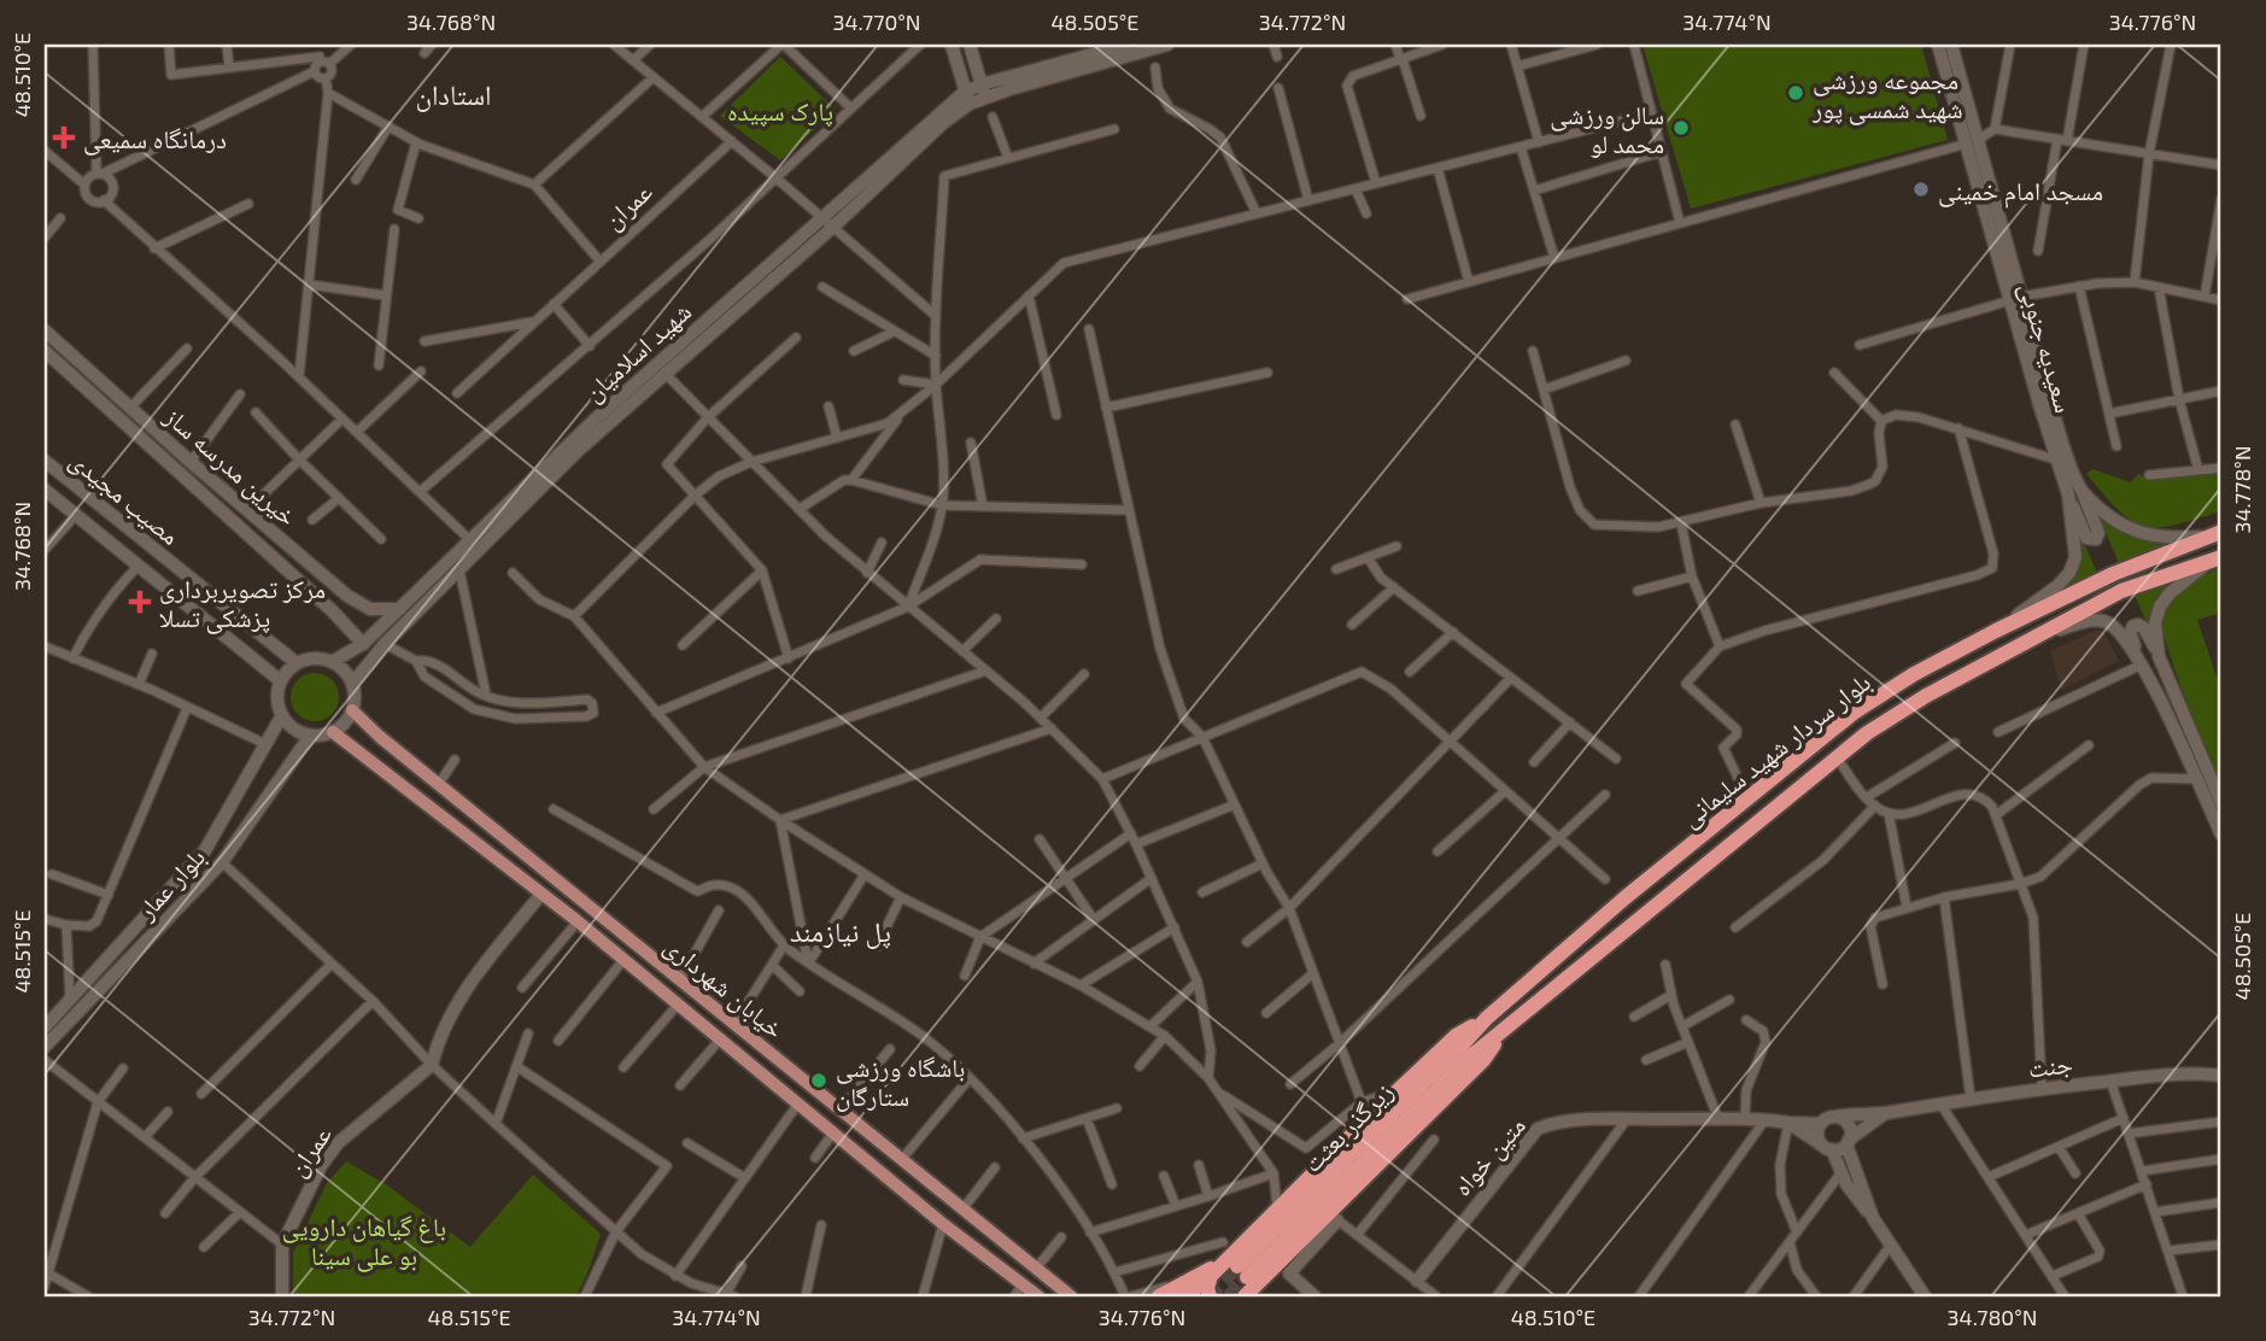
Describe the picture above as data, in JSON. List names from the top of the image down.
{
  "streets": {
    "highway": ["بلوار سردار شهید سلیمانی", "زیرگذر بعثت"],
    "main road": [
      "عمران",
      "سعیدیه جنوبی",
      "شهید اسلامیان",
      "خیرین مدرسه ساز",
      "مصیب مجیدی",
      "بلوار عمار",
      "خیابان شهرداری",
      "جنت",
      "متین خواه"
    ]
  },
  "crossings": [
    ["سعیدیه جنوبی", "بلوار سردار شهید سلیمانی"],
    ["شهید اسلامیان", "خیرین مدرسه ساز"],
    ["شهید اسلامیان", "مصیب مجیدی"],
    ["شهید اسلامیان", "بلوار عمار"],
    ["شهید اسلامیان", "خیابان شهرداری"],
    ["مصیب مجیدی", "بلوار عمار"],
    ["مصیب مجیدی", "خیابان شهرداری"],
    ["بلوار سردار شهید سلیمانی", "زیرگذر بعثت"],
    ["بلوار عمار", "خیابان شهرداری"],
    ["جنت", "متین خواه"]
  ],
  "districts": ["استادان", "پل نیازمند"],
  "parks": ["پارک سپیده", "باغ گیاهان دارویی بو علی سینا"],
  "places": {
    "other": [
      "مجموعه ورزشی شهید شمسی پور",
      "سالن ورزشی محمد لو",
      "مسجد امام خمینی",
      "باشگاه ورزشی ستارگان"
    ],
    "health": ["درمانگاه سمیعی", "مرکز تصویربرداری پزشکی تسلا"]
  },
  "coordinates": [
    "34.768°N",
    "34.770°N",
    "48.505°E",
    "34.772°N",
    "34.774°N",
    "34.776°N",
    "48.510°E",
    "34.778°N",
    "48.515°E",
    "34.780°N"
  ]
}
